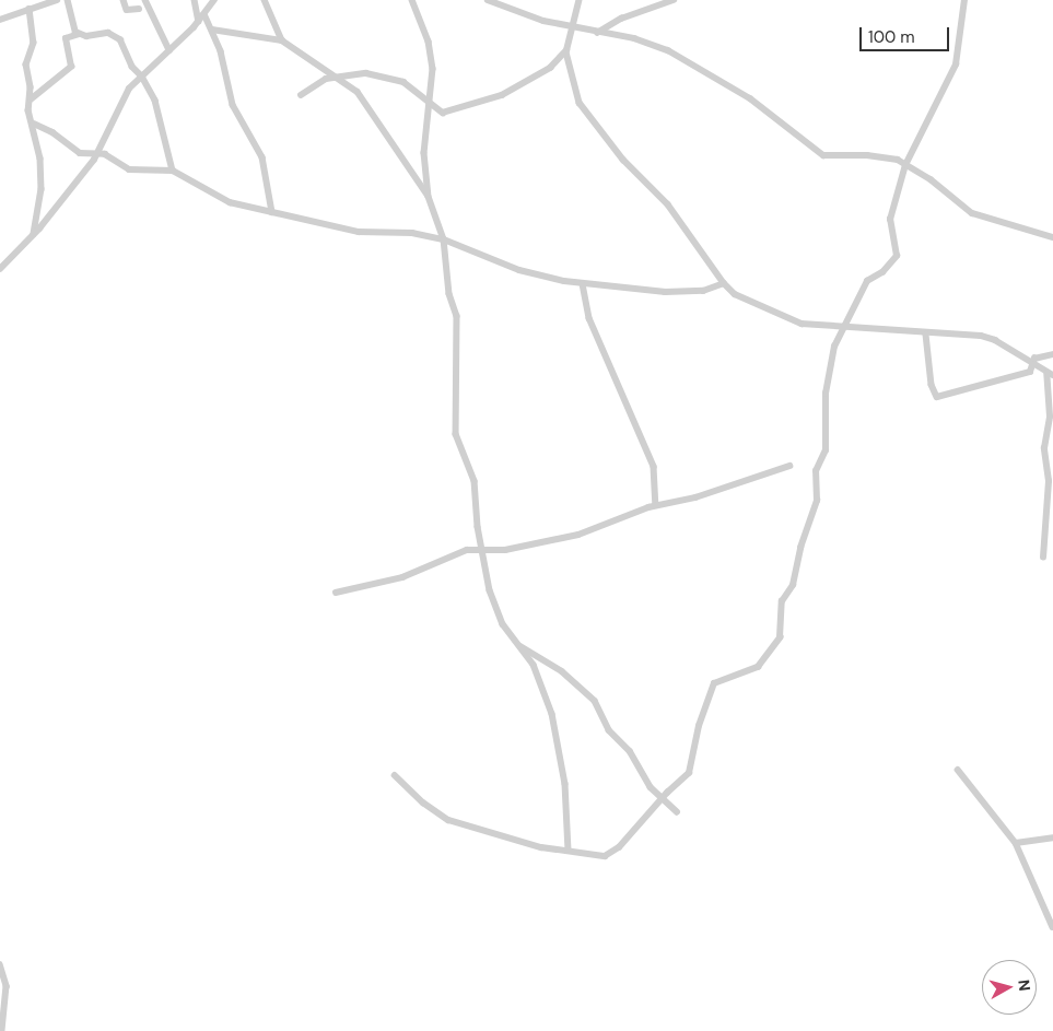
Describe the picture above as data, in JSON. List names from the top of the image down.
{
  "scale_bar": "100 m",
  "north": "right"
}
